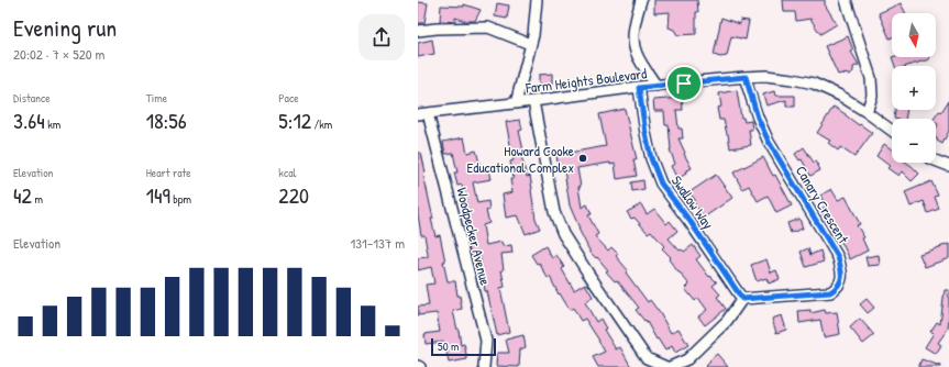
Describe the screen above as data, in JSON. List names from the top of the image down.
{
  "streets": {
    "street": [
      "Farm Heights Boulevard",
      "Swallow Way",
      "Canary Crescent",
      "Woodpecker Avenue"
    ]
  },
  "crossings": [
    ["Farm Heights Boulevard", "Swallow Way"],
    ["Farm Heights Boulevard", "Canary Crescent"],
    ["Farm Heights Boulevard", "Woodpecker Avenue"],
    ["Swallow Way", "Canary Crescent"]
  ],
  "places": ["Howard Cooke Educational Complex"],
  "scale_bar": "50 m",
  "north": "bottom",
  "page": {
    "heading": ["Evening run", "20:02 · 7 × 520 m"],
    "map_buttons": ["+", "−"],
    "stats": [
      ["Distance", "3.64 km"],
      ["Time", "18:56"],
      ["Pace", "5:12 /km"],
      ["Elevation", "42 m"],
      ["Heart rate", "149 bpm"],
      ["kcal", "220"]
    ],
    "chart": ["Elevation", "131–137 m"],
    "scale": "50 m"
  }
}
